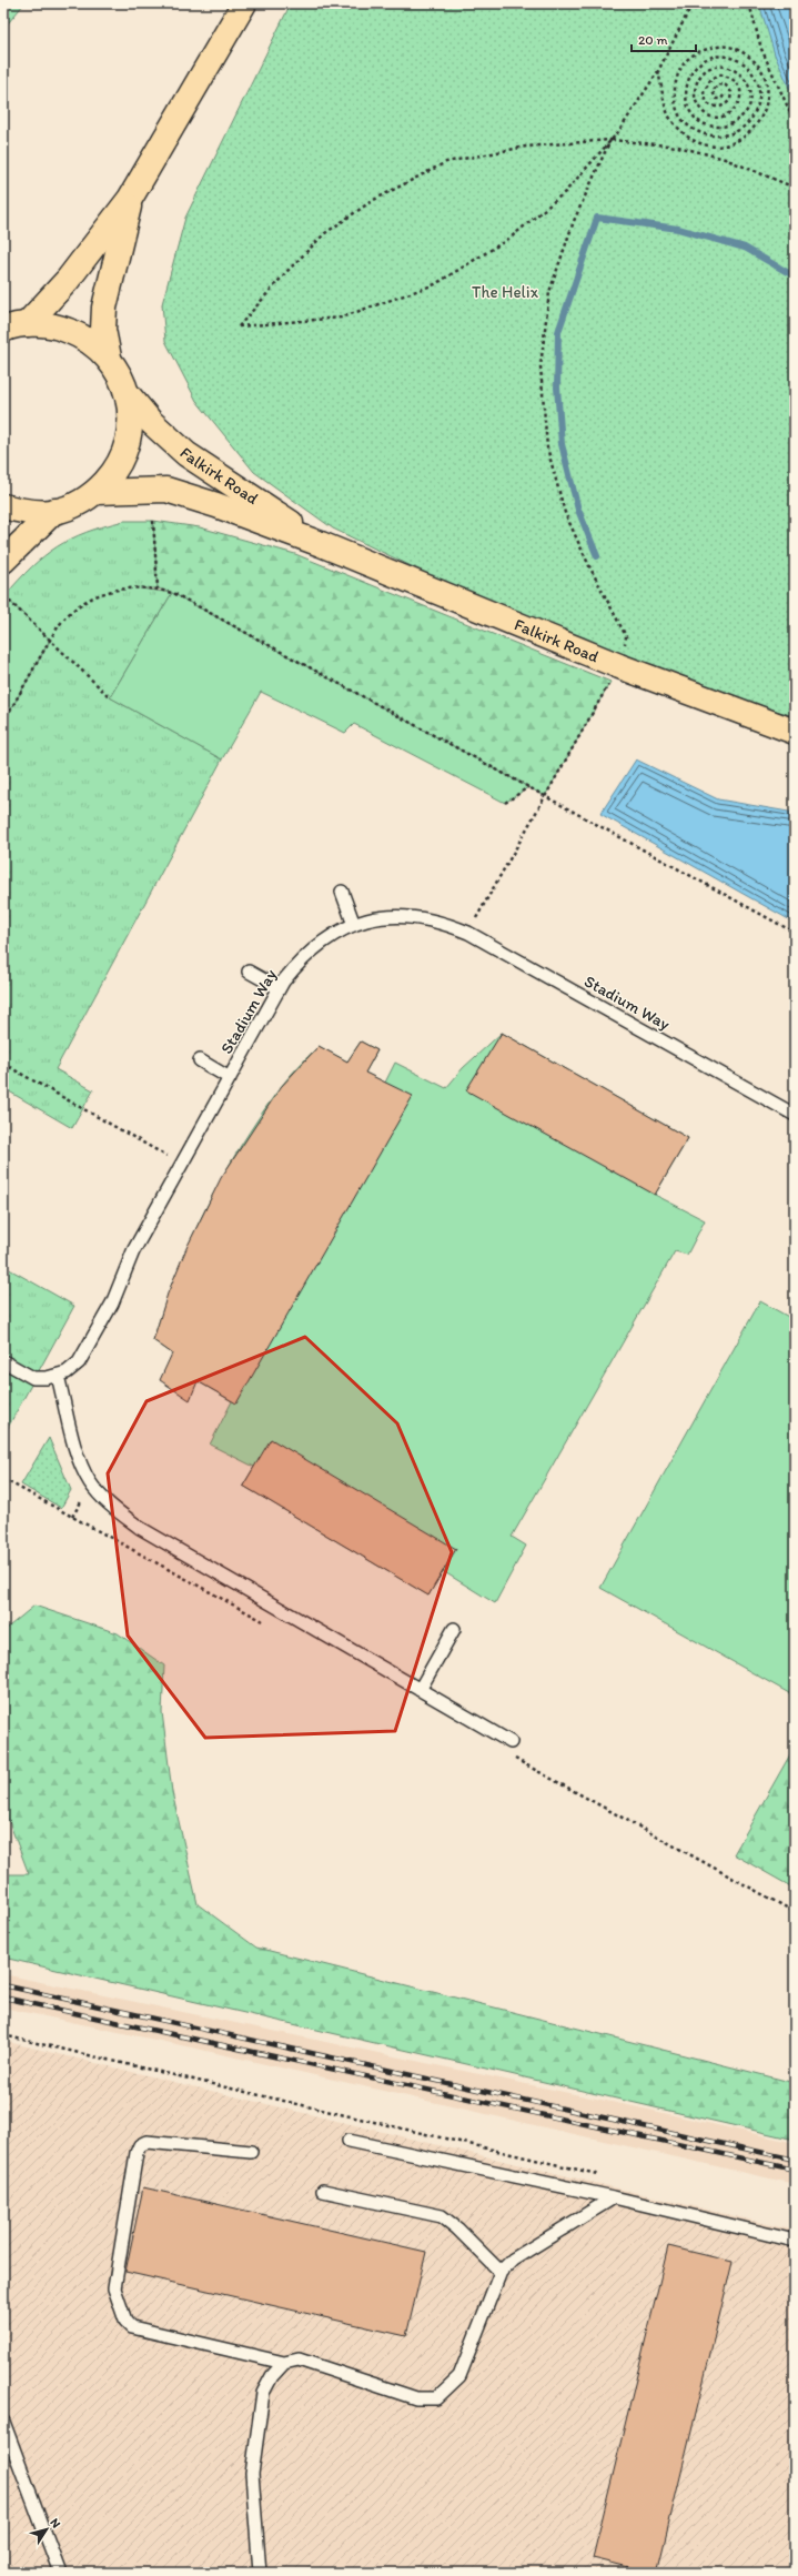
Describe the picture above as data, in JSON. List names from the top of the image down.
{
  "streets": {
    "main road": ["Falkirk Road"],
    "lane": ["Stadium Way"]
  },
  "parks": ["The Helix"],
  "scale_bar": "20 m",
  "north": "top right"
}
